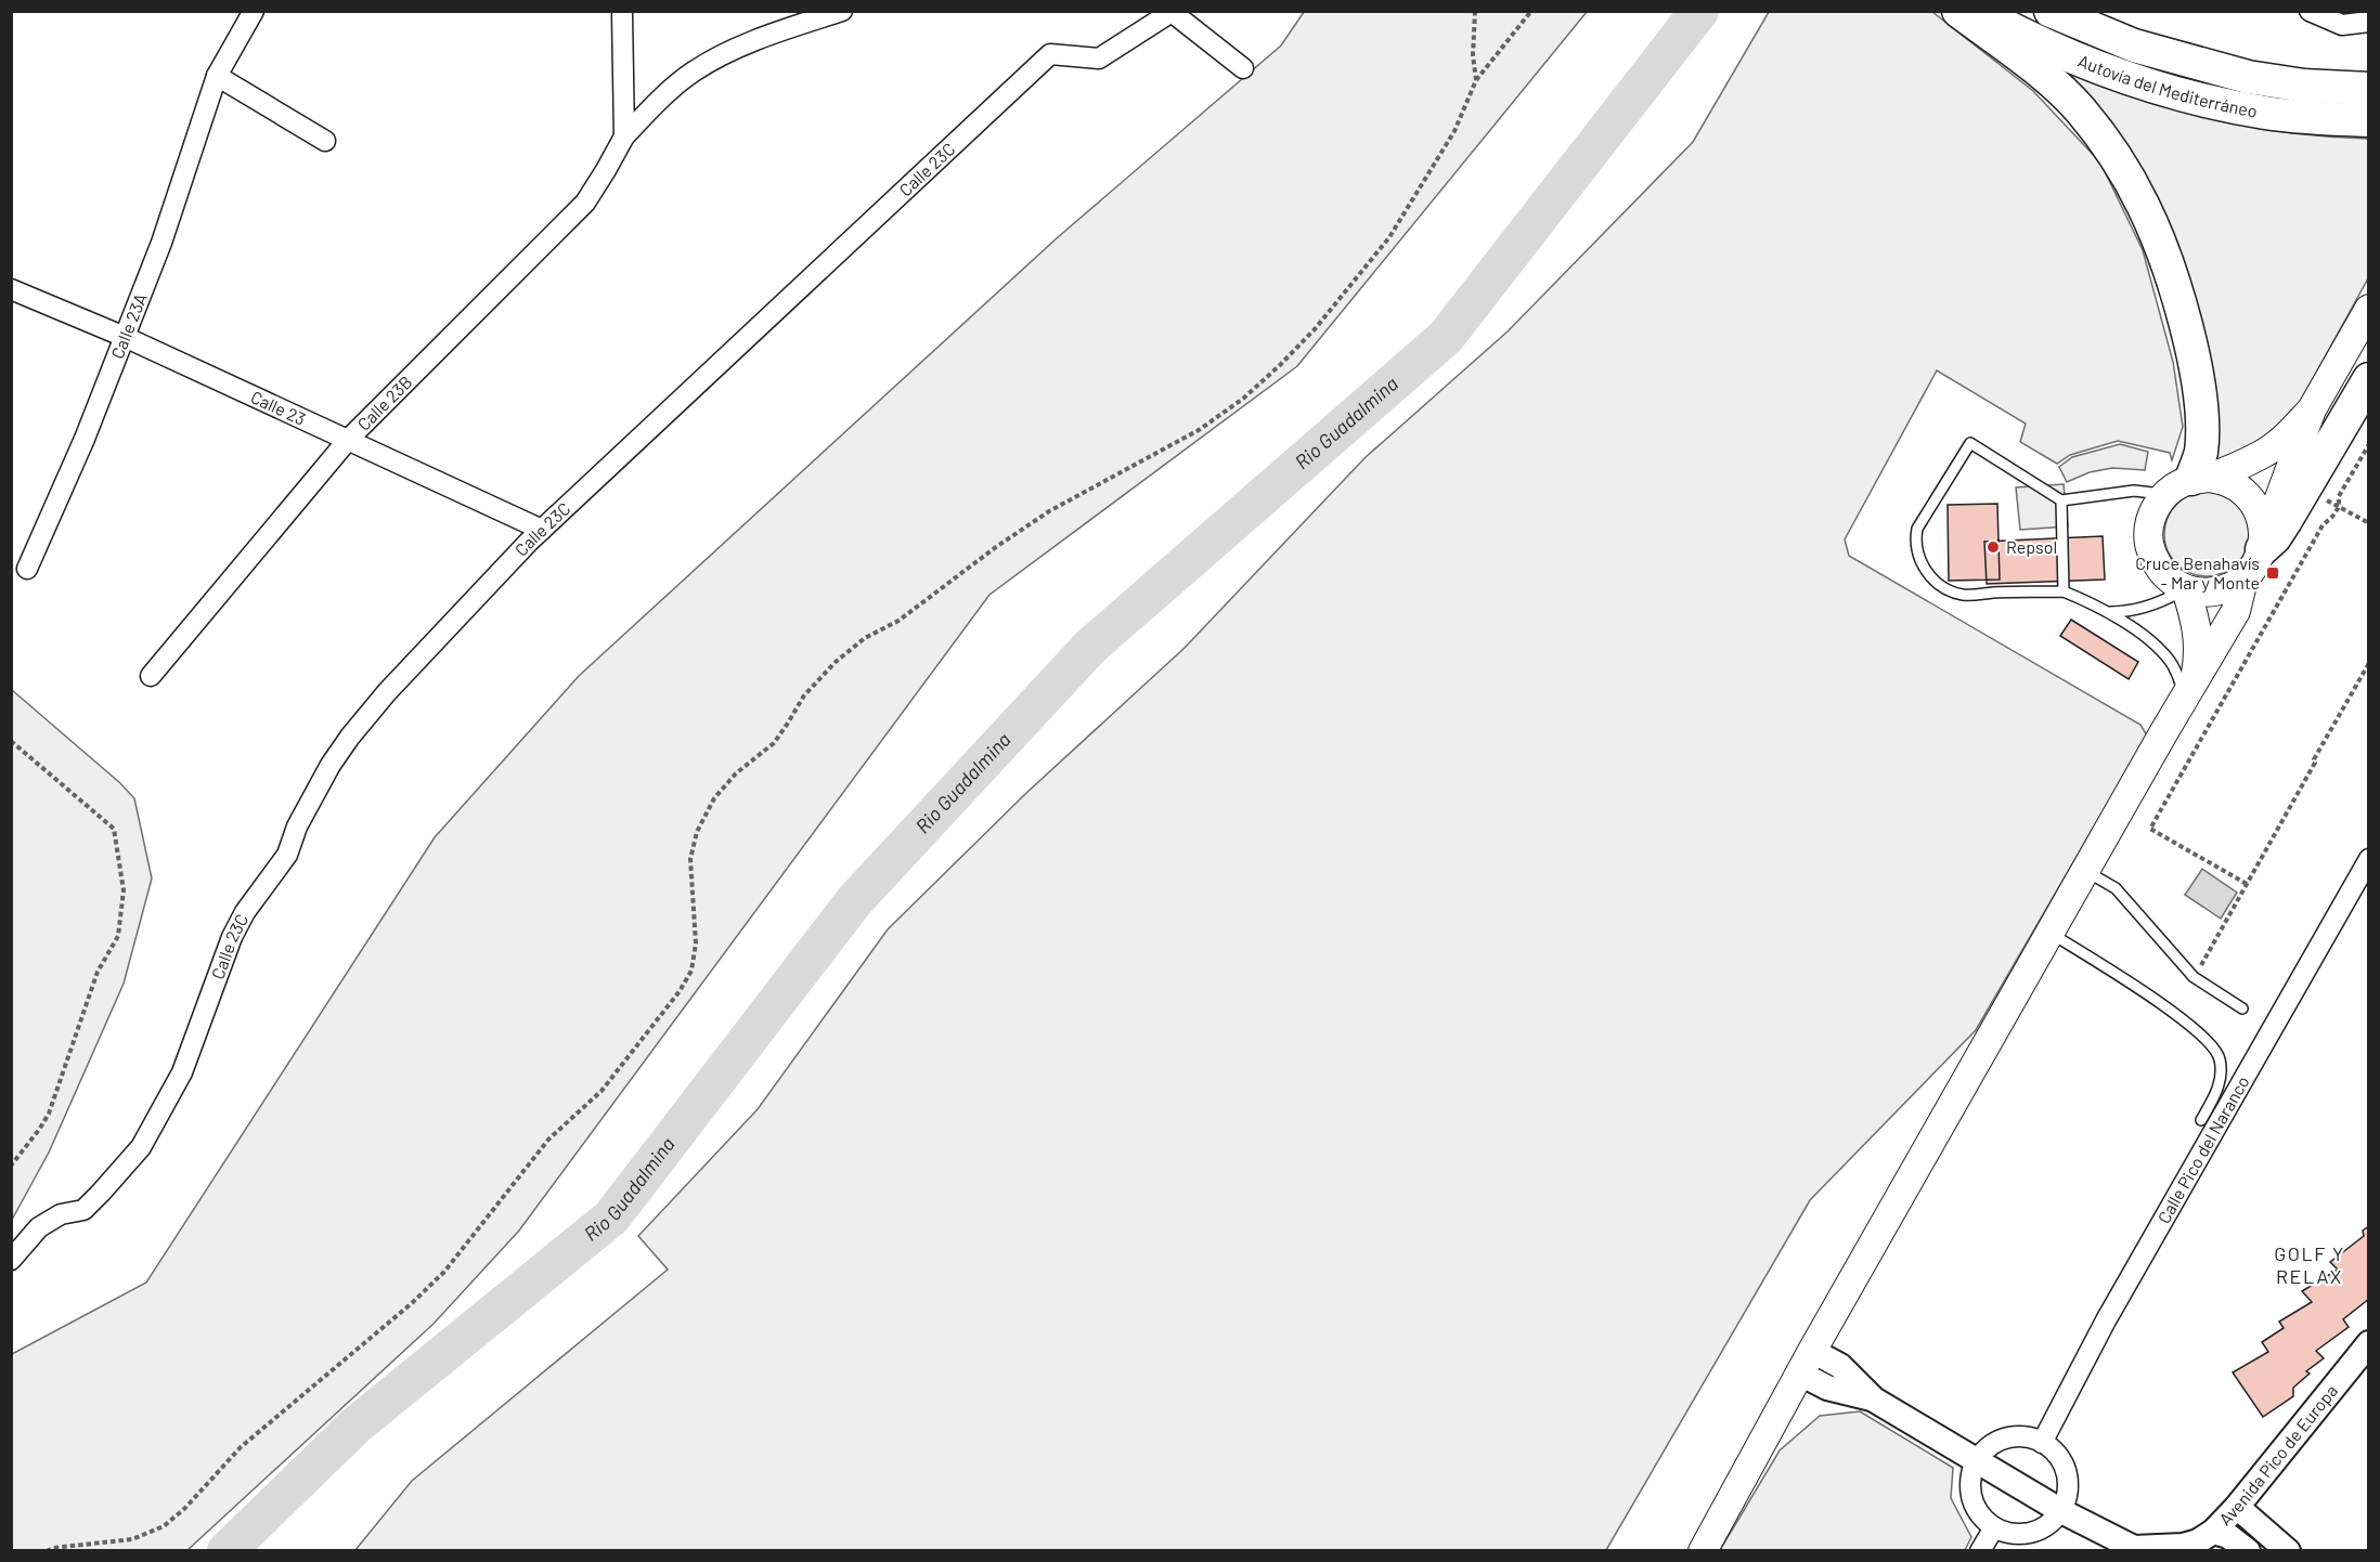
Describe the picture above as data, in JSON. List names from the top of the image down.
{
  "streets": {
    "highway": ["Autovía del Mediterráneo"],
    "street": [
      "Calle 23C",
      "Calle 23A",
      "Calle 23B",
      "Calle 23",
      "Calle Pico del Naranco",
      "Avenida Pico de Europa"
    ]
  },
  "crossings": [
    ["Calle 23C", "Calle 23"],
    ["Calle 23A", "Calle 23"],
    ["Calle 23B", "Calle 23"]
  ],
  "districts": ["GOLF Y RELAX"],
  "water": ["Rio Guadalmina"],
  "places": {
    "other": ["Repsol"],
    "transit": ["Cruce Benahavís - Mar y Monte"]
  }
}
